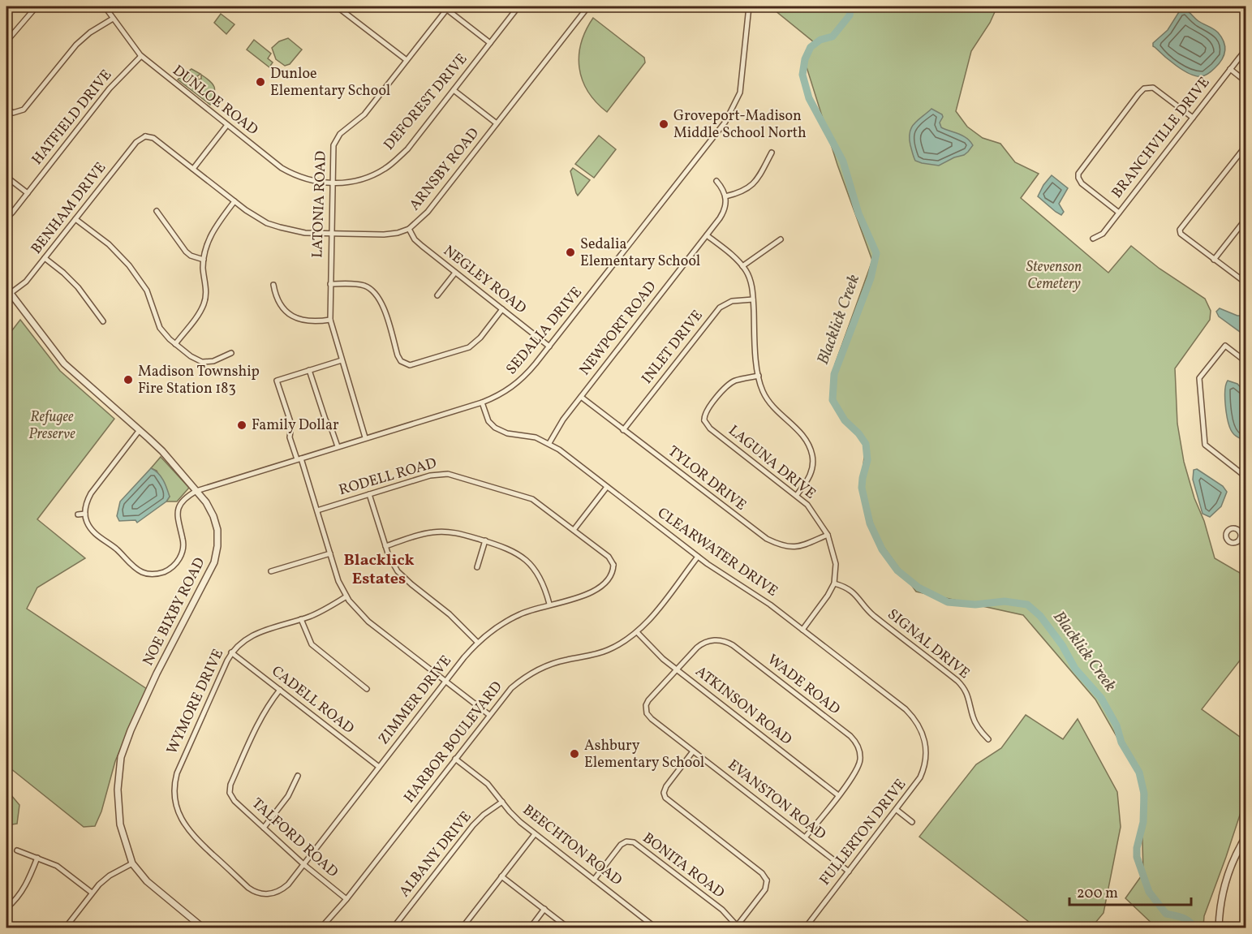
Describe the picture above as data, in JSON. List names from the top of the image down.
{
  "streets": {
    "street": [
      "DUNLOE ROAD",
      "DEFOREST DRIVE",
      "HATFIELD DRIVE",
      "BRANCHVILLE DRIVE",
      "ARNSBY ROAD",
      "LATONIA ROAD",
      "BENHAM DRIVE",
      "NEGLEY ROAD",
      "NEWPORT ROAD",
      "SEDALIA DRIVE",
      "INLET DRIVE",
      "LAGUNA DRIVE",
      "RODELL ROAD",
      "TYLOR DRIVE",
      "CLEARWATER DRIVE",
      "NOE BIXBY ROAD",
      "SIGNAL DRIVE",
      "WADE ROAD",
      "CADELL ROAD",
      "ZIMMER DRIVE",
      "WYMORE DRIVE",
      "ATKINSON ROAD",
      "HARBOR BOULEVARD",
      "EVANSTON ROAD",
      "FULLERTON DRIVE",
      "TALFORD ROAD",
      "BEECHTON ROAD",
      "ALBANY DRIVE",
      "BONITA ROAD"
    ]
  },
  "crossings": [
    ["DUNLOE ROAD", "DEFOREST DRIVE"],
    ["DUNLOE ROAD", "HATFIELD DRIVE"],
    ["DUNLOE ROAD", "LATONIA ROAD"],
    ["DEFOREST DRIVE", "LATONIA ROAD"],
    ["ARNSBY ROAD", "LATONIA ROAD"],
    ["ARNSBY ROAD", "BENHAM DRIVE"],
    ["ARNSBY ROAD", "NEGLEY ROAD"],
    ["LATONIA ROAD", "SEDALIA DRIVE"],
    ["BENHAM DRIVE", "NOE BIXBY ROAD"],
    ["NEGLEY ROAD", "SEDALIA DRIVE"],
    ["NEWPORT ROAD", "TYLOR DRIVE"],
    ["NEWPORT ROAD", "CLEARWATER DRIVE"],
    ["SEDALIA DRIVE", "CLEARWATER DRIVE"],
    ["SEDALIA DRIVE", "NOE BIXBY ROAD"],
    ["INLET DRIVE", "TYLOR DRIVE"],
    ["LAGUNA DRIVE", "TYLOR DRIVE"],
    ["LAGUNA DRIVE", "SIGNAL DRIVE"],
    ["RODELL ROAD", "ZIMMER DRIVE"],
    ["CLEARWATER DRIVE", "HARBOR BOULEVARD"],
    ["CLEARWATER DRIVE", "FULLERTON DRIVE"],
    ["WADE ROAD", "ATKINSON ROAD"],
    ["WADE ROAD", "EVANSTON ROAD"],
    ["CADELL ROAD", "ZIMMER DRIVE"],
    ["CADELL ROAD", "WYMORE DRIVE"],
    ["CADELL ROAD", "TALFORD ROAD"],
    ["ZIMMER DRIVE", "WYMORE DRIVE"],
    ["ZIMMER DRIVE", "TALFORD ROAD"],
    ["ATKINSON ROAD", "HARBOR BOULEVARD"],
    ["ATKINSON ROAD", "EVANSTON ROAD"],
    ["HARBOR BOULEVARD", "TALFORD ROAD"],
    ["HARBOR BOULEVARD", "BEECHTON ROAD"],
    ["EVANSTON ROAD", "FULLERTON DRIVE"],
    ["BEECHTON ROAD", "ALBANY DRIVE"],
    ["BEECHTON ROAD", "BONITA ROAD"]
  ],
  "districts": ["Blacklick Estates"],
  "water": ["Blacklick Creek"],
  "parks": ["Stevenson Cemetery", "Refugee Preserve"],
  "places": [
    "Dunloe Elementary School",
    "Groveport-Madison Middle School North",
    "Sedalia Elementary School",
    "Madison Township Fire Station 183",
    "Family Dollar",
    "Ashbury Elementary School"
  ],
  "scale_bar": "200 m"
}
